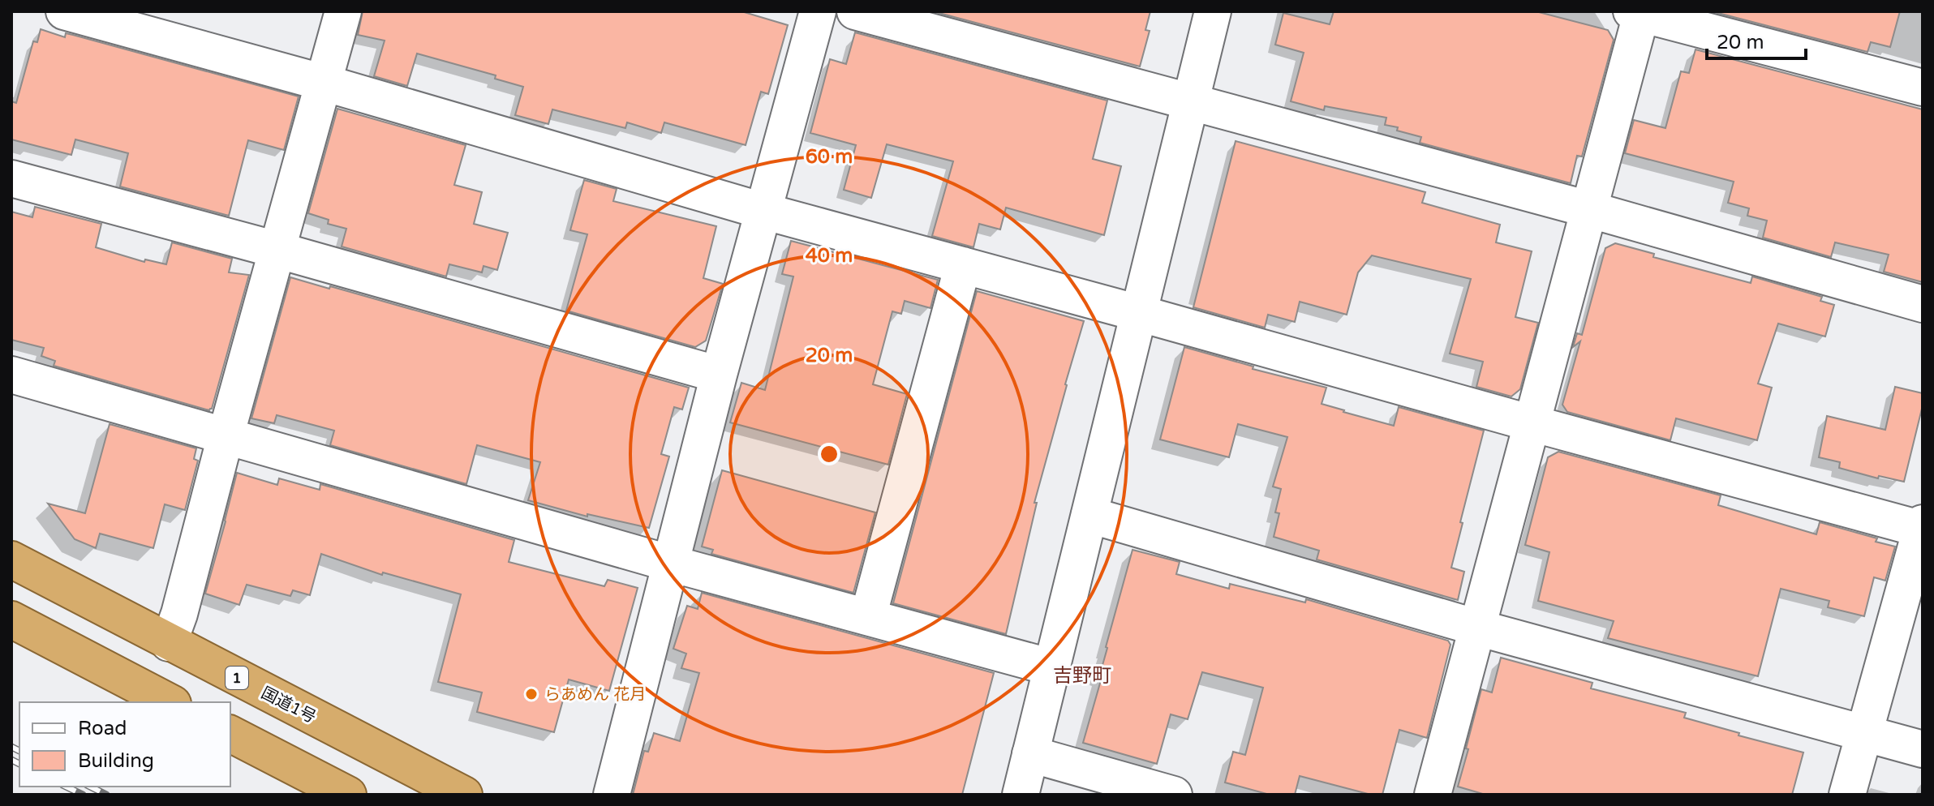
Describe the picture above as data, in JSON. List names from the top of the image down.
{
  "streets": {
    "highway": ["1", "国道1号"]
  },
  "districts": ["吉野町"],
  "places": ["らあめん 花月"],
  "legend": ["Road", "Building"],
  "scale_bar": "20 m",
  "rings": ["60 m", "40 m", "20 m"]
}
